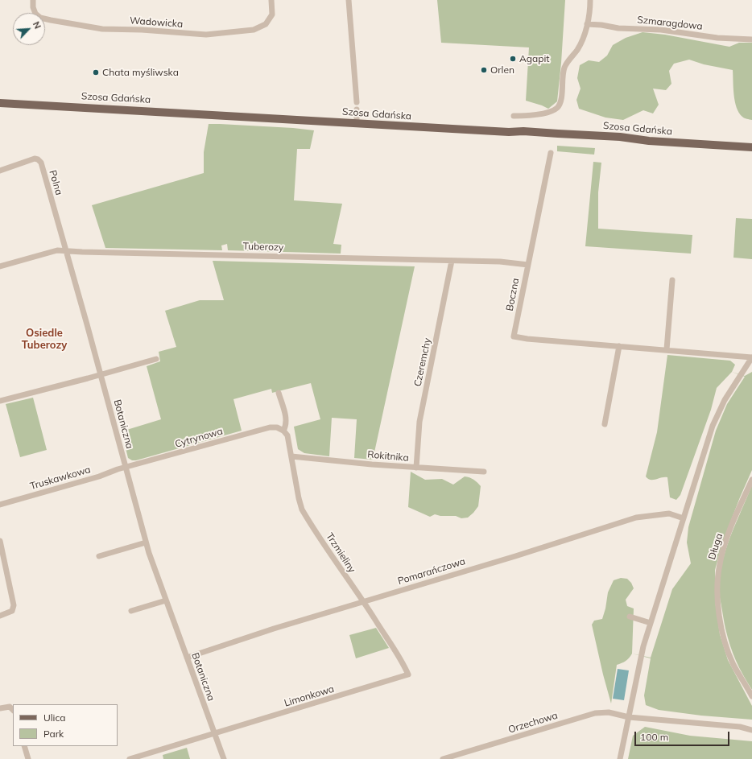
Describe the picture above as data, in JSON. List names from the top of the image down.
{
  "streets": {
    "main road": ["Szosa Gdańska"],
    "street": [
      "Wadowicka",
      "Szmaragdowa",
      "Polna",
      "Tuberozy",
      "Boczna",
      "Czeremchy",
      "Botaniczna",
      "Cytrynowa",
      "Rokitnika",
      "Truskawkowa",
      "Długa",
      "Trzmieliny",
      "Pomarańczowa",
      "Limonkowa",
      "Orzechowa"
    ]
  },
  "crossings": [
    ["Polna", "Tuberozy"],
    ["Polna", "Botaniczna"],
    ["Tuberozy", "Boczna"],
    ["Tuberozy", "Czeremchy"],
    ["Tuberozy", "Botaniczna"],
    ["Czeremchy", "Rokitnika"],
    ["Botaniczna", "Cytrynowa"],
    ["Botaniczna", "Truskawkowa"],
    ["Botaniczna", "Pomarańczowa"],
    ["Botaniczna", "Limonkowa"],
    ["Cytrynowa", "Truskawkowa"],
    ["Cytrynowa", "Trzmieliny"],
    ["Rokitnika", "Trzmieliny"],
    ["Trzmieliny", "Pomarańczowa"],
    ["Trzmieliny", "Limonkowa"]
  ],
  "districts": ["Osiedle Tuberozy"],
  "places": ["Agapit", "Orlen", "Chata myśliwska"],
  "legend": ["Ulica", "Park"],
  "scale_bar": "100 m",
  "north": "top right"
}
